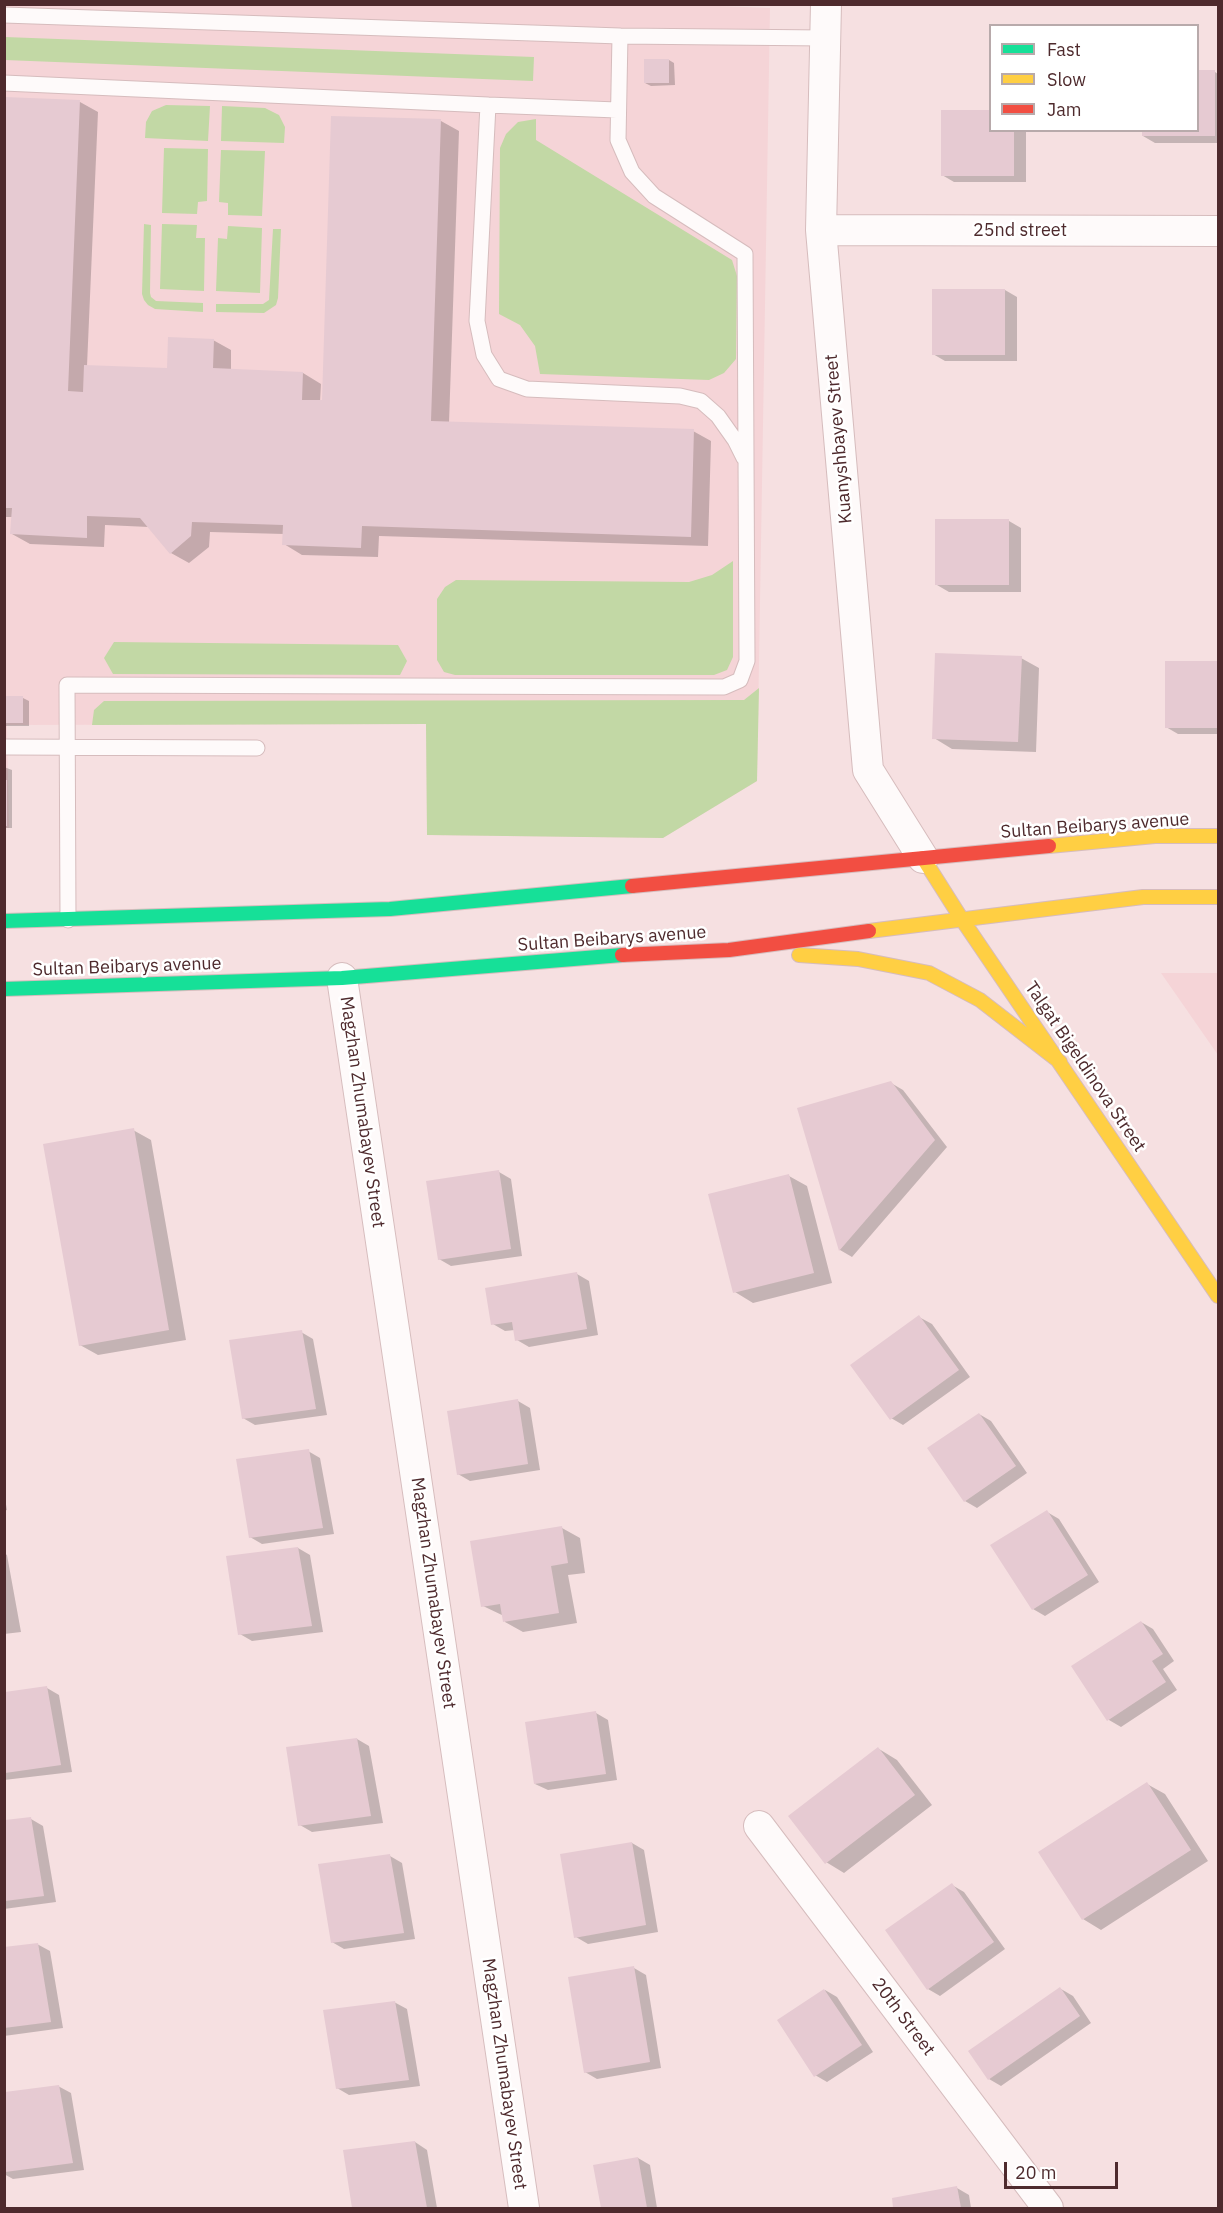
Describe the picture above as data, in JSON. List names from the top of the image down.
{
  "streets": {
    "main road": ["Sultan Beibarys avenue", "Talgat Bigeldinova Street"],
    "street": [
      "25nd street",
      "Kuanyshbayev Street",
      "Magzhan Zhumabayev Street",
      "20th Street"
    ]
  },
  "crossings": [
    ["25nd street", "Kuanyshbayev Street"],
    ["Kuanyshbayev Street", "Sultan Beibarys avenue"],
    ["Kuanyshbayev Street", "Talgat Bigeldinova Street"],
    ["Sultan Beibarys avenue", "Talgat Bigeldinova Street"],
    ["Sultan Beibarys avenue", "Magzhan Zhumabayev Street"]
  ],
  "legend": ["Fast", "Slow", "Jam"],
  "scale_bar": "20 m"
}
